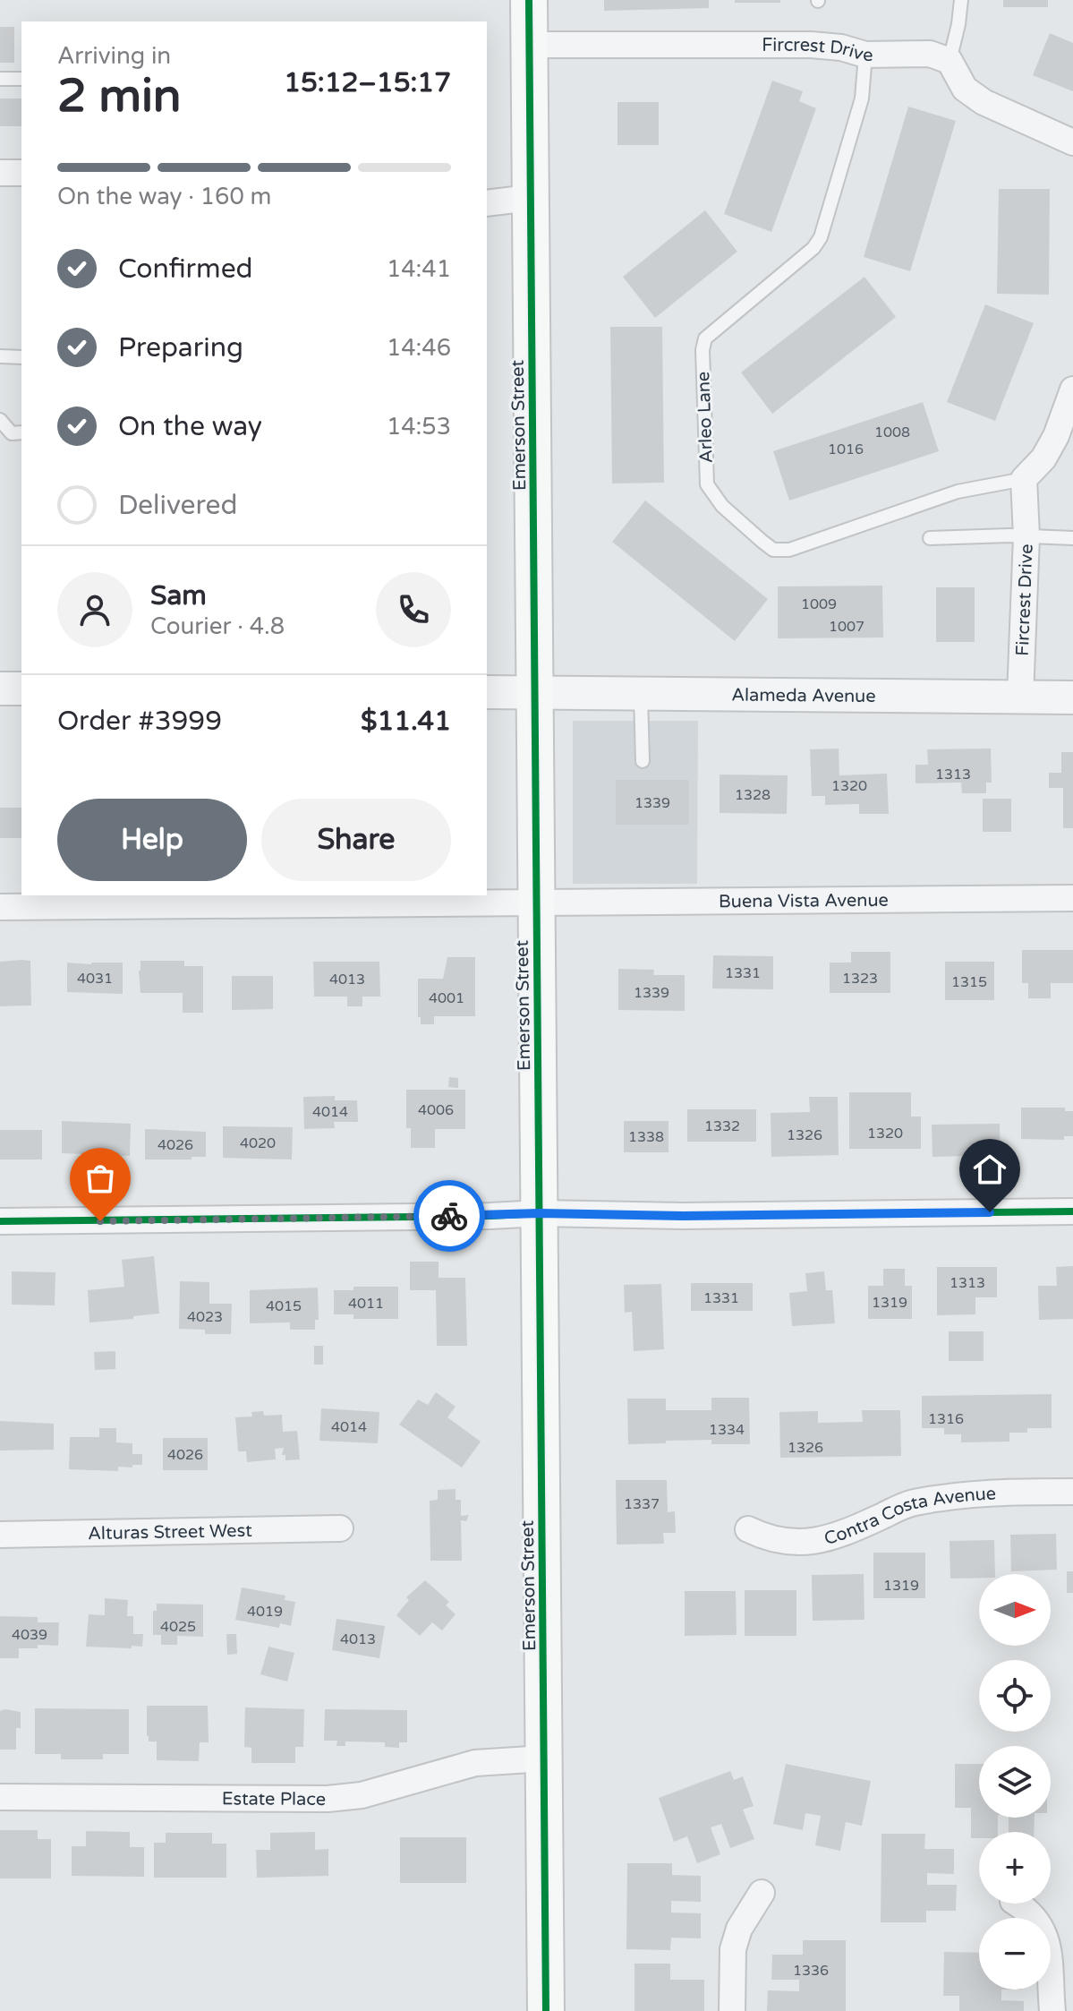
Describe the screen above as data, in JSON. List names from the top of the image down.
{
  "streets": {
    "main road": ["Emerson Street"],
    "street": [
      "Fircrest Drive",
      "Alameda Avenue",
      "Buena Vista Avenue",
      "Contra Costa Avenue",
      "Alturas Street West",
      "Estate Place"
    ],
    "lane": ["Arleo Lane"]
  },
  "crossings": [
    ["Fircrest Drive", "Arleo Lane"],
    ["Fircrest Drive", "Emerson Street"],
    ["Fircrest Drive", "Alameda Avenue"],
    ["Emerson Street", "Alameda Avenue"],
    ["Emerson Street", "Buena Vista Avenue"],
    ["Emerson Street", "Estate Place"]
  ],
  "house_numbers": [
    "1008",
    "1016",
    "1009",
    "1007",
    "1313",
    "1320",
    "1328",
    "1339",
    "1331",
    "4031",
    "1323",
    "4013",
    "1315",
    "1339",
    "4001",
    "4006",
    "4014",
    "1332",
    "1320",
    "1326",
    "1338",
    "4020",
    "4026",
    "1313",
    "1331",
    "1319",
    "4011",
    "4015",
    "4023",
    "1316",
    "4014",
    "1334",
    "1326",
    "4026",
    "1337",
    "1319",
    "4019",
    "4025",
    "4039",
    "4013",
    "1336"
  ],
  "north": "right",
  "page": {
    "heading": ["2 min", "Arriving in", "15:12–15:17"],
    "panel": [
      "Sam",
      "Courier · 4.8",
      "Order #3999",
      "$11.41"
    ],
    "bar": "On the way · 160 m",
    "list": [
      ["Confirmed", "14:41"],
      ["Preparing", "14:46"],
      ["On the way", "14:53"],
      "Delivered"
    ],
    "buttons": ["Help", "Share"],
    "map_buttons": ["+", "−"]
  }
}
